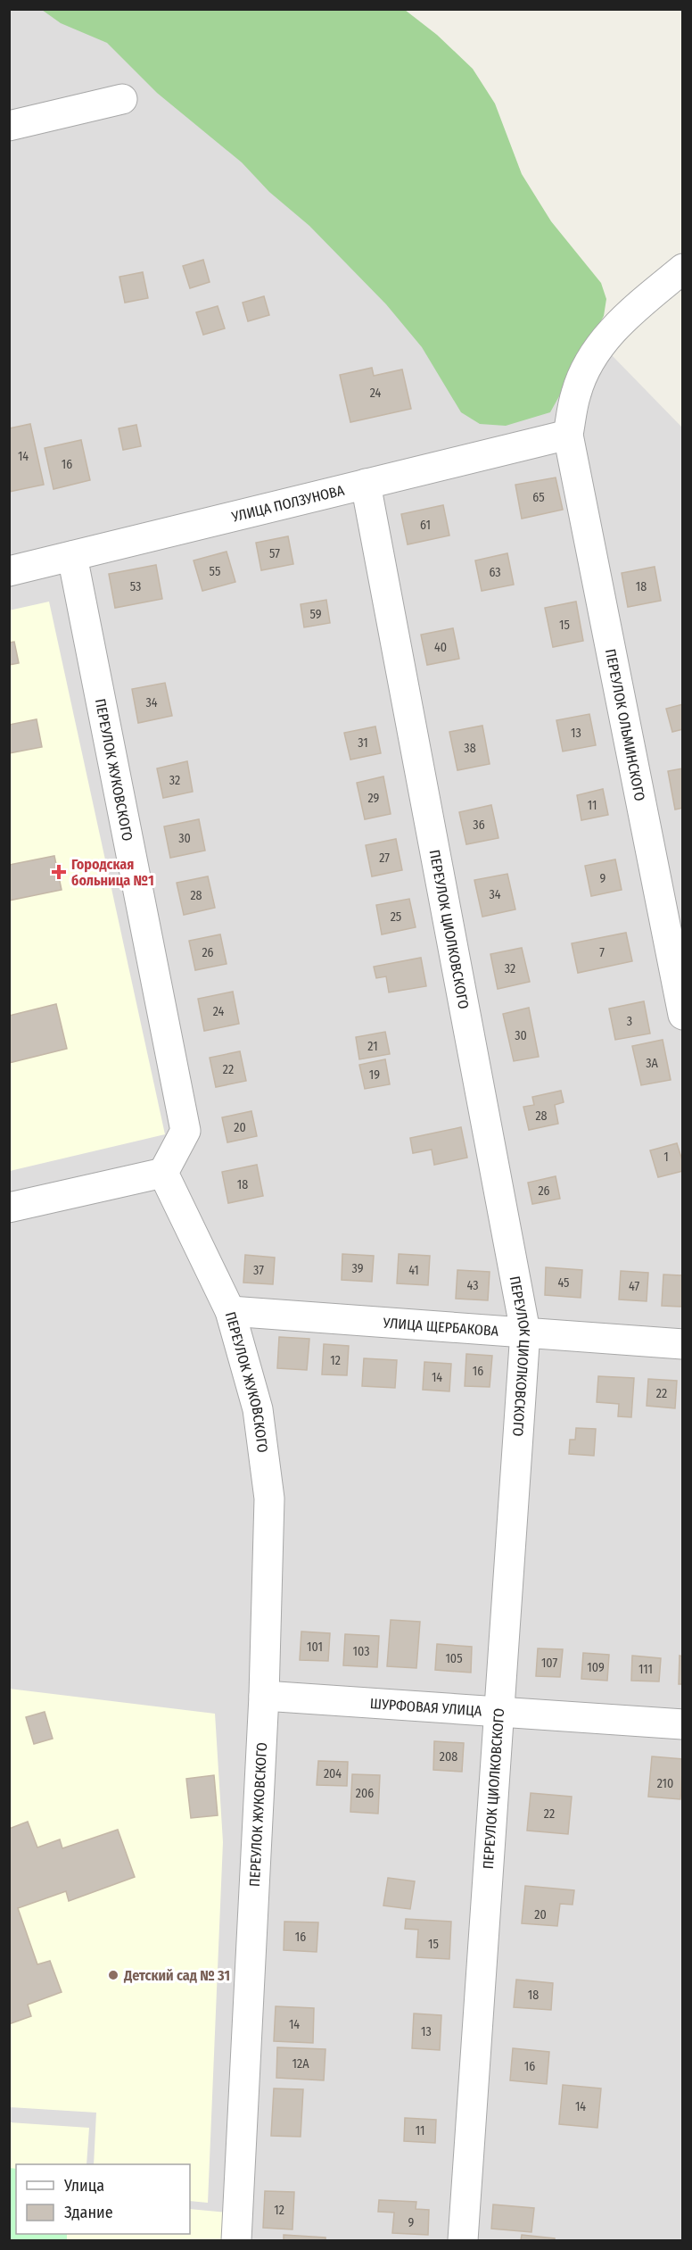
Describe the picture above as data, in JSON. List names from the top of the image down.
{
  "streets": {
    "street": [
      "УЛИЦА ПОЛЗУНОВА",
      "ПЕРЕУЛОК ОЛЬМИНСКОГО",
      "ПЕРЕУЛОК ЖУКОВСКОГО",
      "ПЕРЕУЛОК ЦИОЛКОВСКОГО",
      "УЛИЦА ЩЕРБАКОВА",
      "ШУРФОВАЯ УЛИЦА"
    ]
  },
  "crossings": [
    ["УЛИЦА ПОЛЗУНОВА", "ПЕРЕУЛОК ОЛЬМИНСКОГО"],
    ["УЛИЦА ПОЛЗУНОВА", "ПЕРЕУЛОК ЖУКОВСКОГО"],
    ["УЛИЦА ПОЛЗУНОВА", "ПЕРЕУЛОК ЦИОЛКОВСКОГО"],
    ["ПЕРЕУЛОК ЖУКОВСКОГО", "УЛИЦА ЩЕРБАКОВА"],
    ["ПЕРЕУЛОК ЖУКОВСКОГО", "ШУРФОВАЯ УЛИЦА"],
    ["ПЕРЕУЛОК ЦИОЛКОВСКОГО", "УЛИЦА ЩЕРБАКОВА"],
    ["ПЕРЕУЛОК ЦИОЛКОВСКОГО", "ШУРФОВАЯ УЛИЦА"]
  ],
  "places": {
    "health": ["Городская больница №1"],
    "other": ["Детский сад № 31"]
  },
  "house_numbers": [
    "24",
    "14",
    "16",
    "65",
    "61",
    "57",
    "55",
    "63",
    "53",
    "18",
    "59",
    "15",
    "40",
    "34",
    "13",
    "31",
    "38",
    "32",
    "29",
    "11",
    "36",
    "30",
    "27",
    "9",
    "34",
    "28",
    "25",
    "26",
    "7",
    "32",
    "24",
    "3",
    "30",
    "21",
    "3А",
    "22",
    "19",
    "28",
    "20",
    "1",
    "18",
    "26",
    "39",
    "37",
    "41",
    "45",
    "43",
    "47",
    "12",
    "16",
    "14",
    "22",
    "101",
    "103",
    "105",
    "107",
    "109",
    "111",
    "208",
    "204",
    "210",
    "206",
    "22",
    "20",
    "16",
    "15",
    "18",
    "14",
    "13",
    "12А",
    "16",
    "14",
    "11",
    "12",
    "9"
  ],
  "legend": ["Улица", "Здание"]
}
